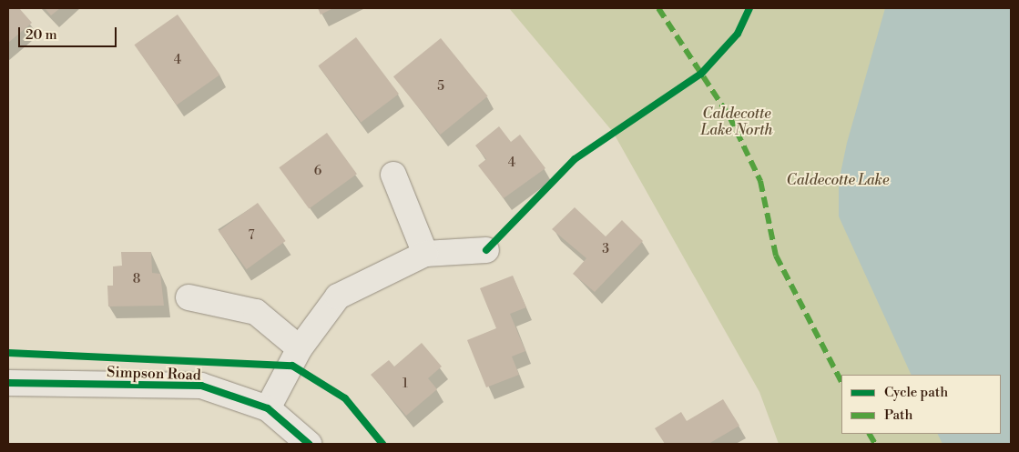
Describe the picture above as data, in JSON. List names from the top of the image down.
{
  "streets": {
    "street": ["Simpson Road"]
  },
  "parks": ["Caldecotte Lake North", "Caldecotte Lake"],
  "house_numbers": [
    "4",
    "5",
    "4",
    "6",
    "7",
    "3",
    "8",
    "1"
  ],
  "legend": ["Cycle path", "Path"],
  "scale_bar": "20 m"
}
